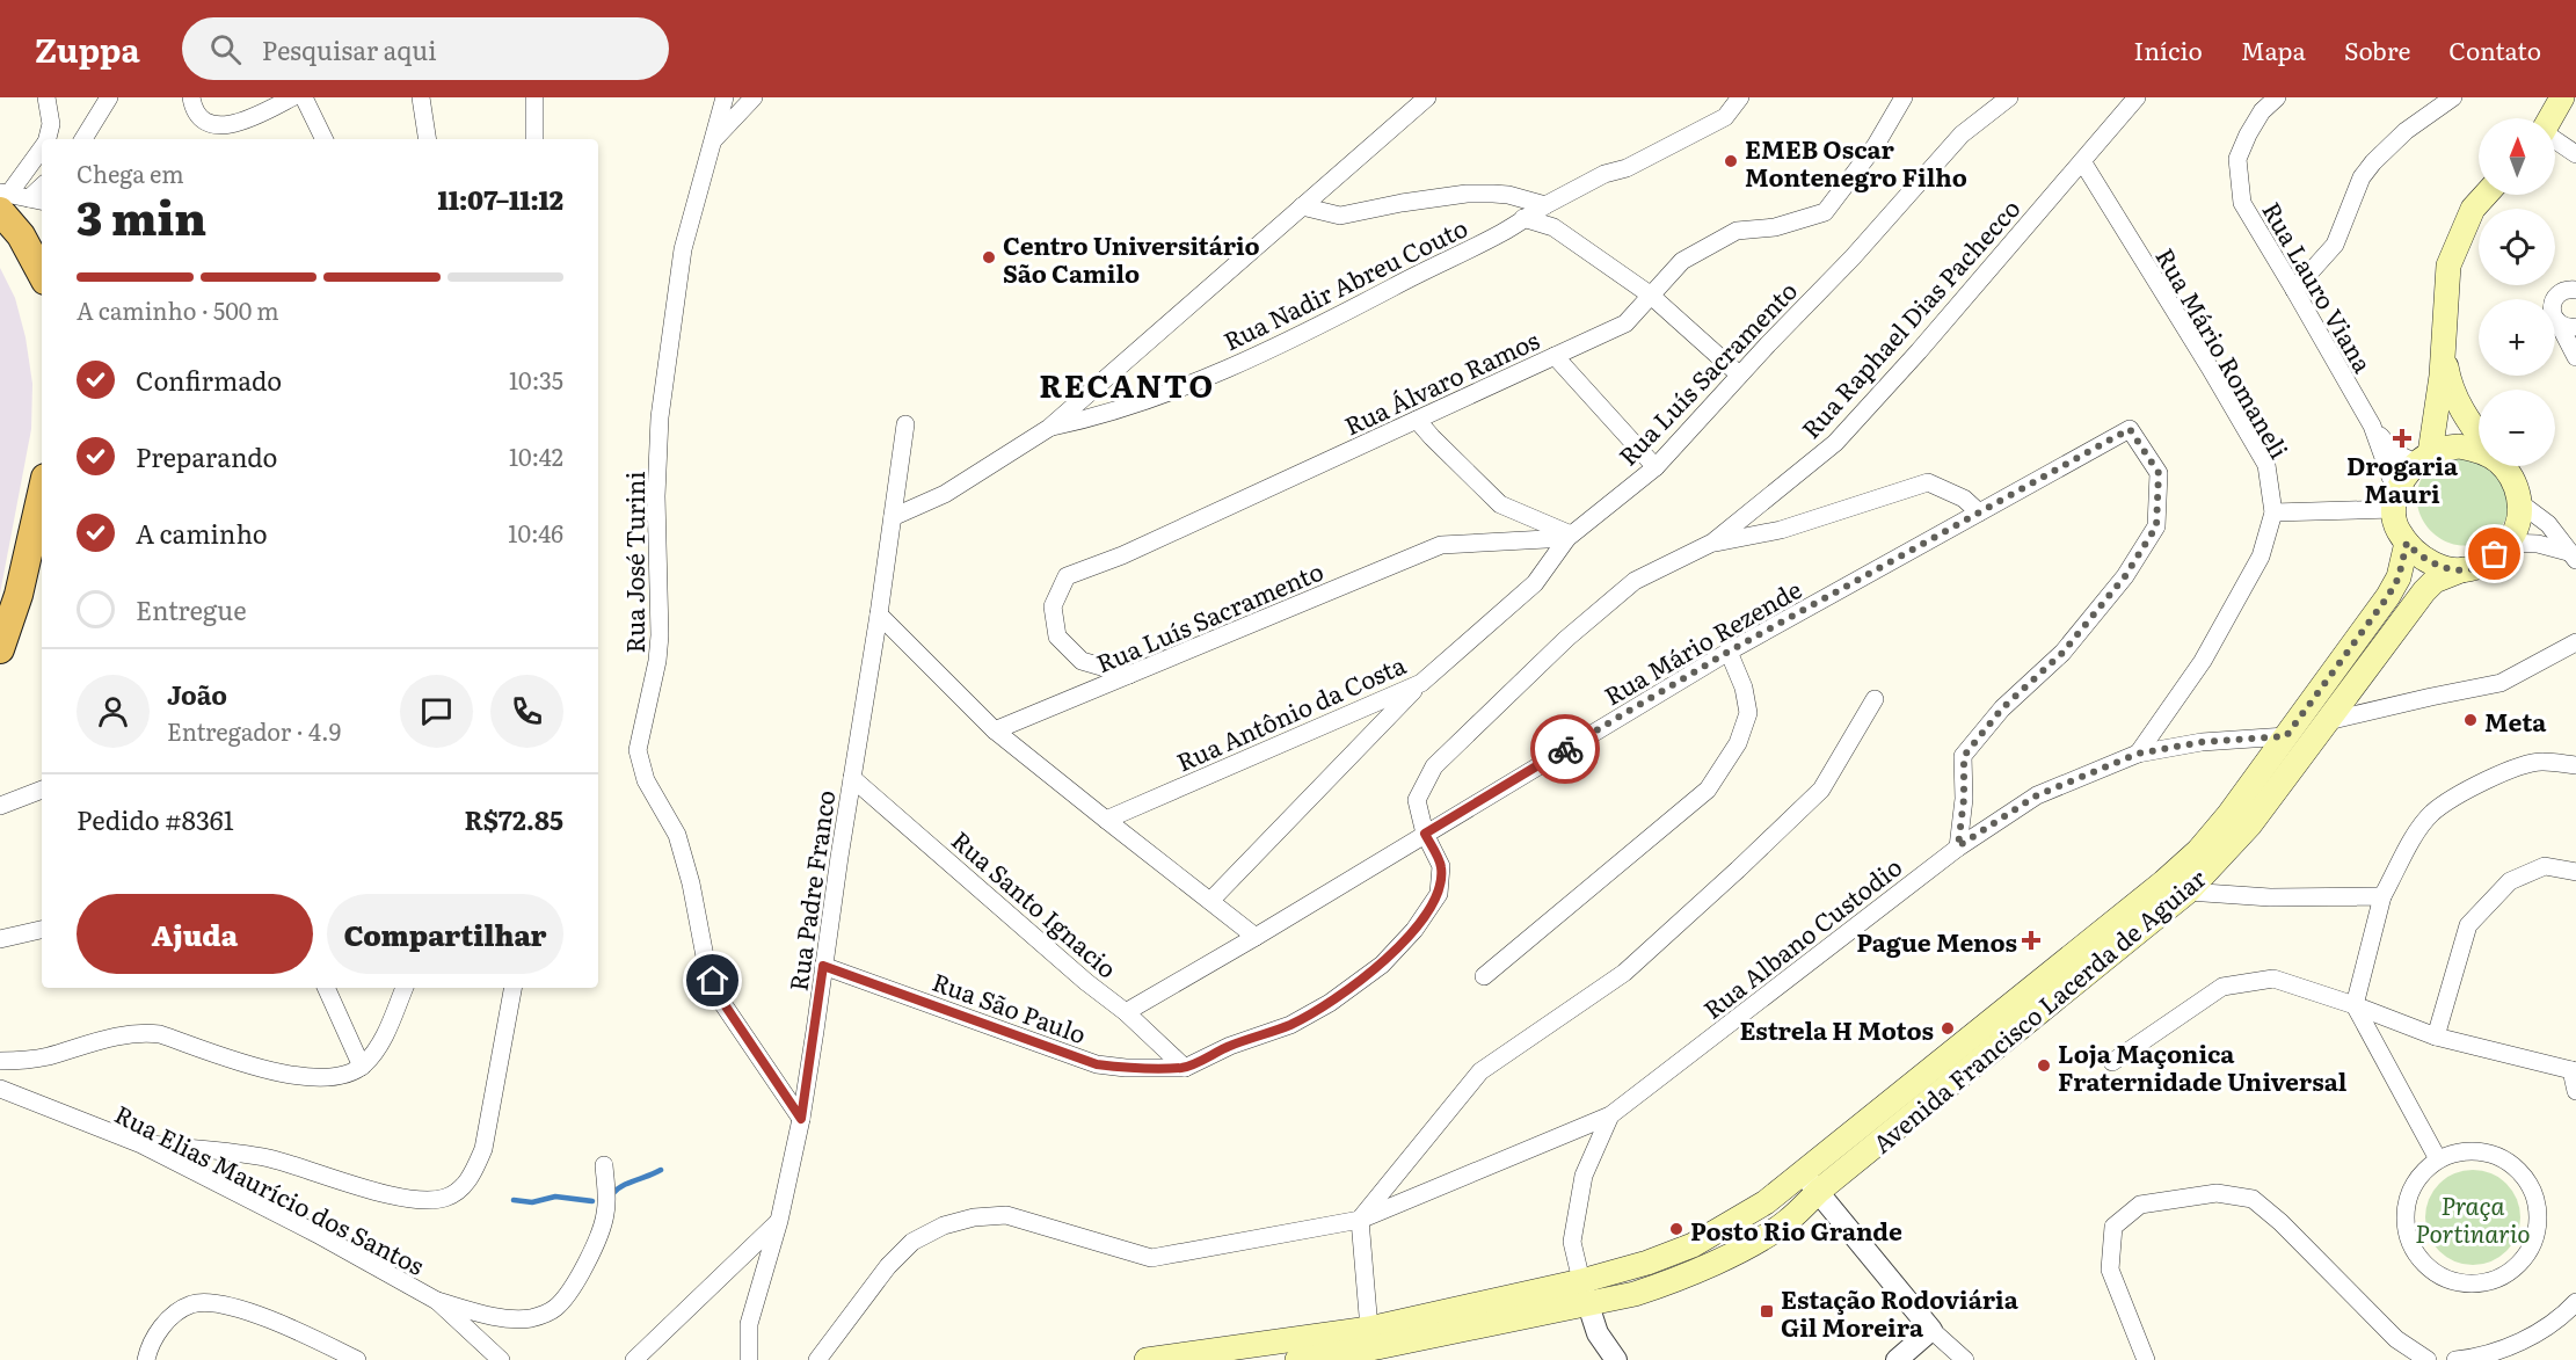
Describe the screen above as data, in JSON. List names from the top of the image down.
{
  "streets": {
    "main road": ["Avenida Francisco Lacerda de Aguiar"],
    "street": [
      "Rua Nadir Abreu Couto",
      "Rua Lauro Viana",
      "Rua Raphael Dias Pachecco",
      "Rua Mário Romaneli",
      "Rua Luís Sacramento",
      "Rua Álvaro Ramos",
      "Rua José Turini",
      "Rua Mário Rezende",
      "Rua Antônio da Costa",
      "Rua Padre Franco",
      "Rua Santo Ignacio",
      "Rua Albano Custodio",
      "Rua São Paulo",
      "Rua Elias Maurício dos Santos"
    ]
  },
  "crossings": [
    ["Rua Raphael Dias Pachecco", "Rua Mário Romaneli"],
    ["Rua Raphael Dias Pachecco", "Rua Mário Rezende"],
    ["Rua Raphael Dias Pachecco", "Rua Santo Ignacio"],
    ["Rua Raphael Dias Pachecco", "Rua São Paulo"],
    ["Rua Mário Romaneli", "Rua Albano Custodio"],
    ["Rua Luís Sacramento", "Rua Álvaro Ramos"],
    ["Rua Luís Sacramento", "Rua Antônio da Costa"],
    ["Rua José Turini", "Rua Padre Franco"],
    ["Rua Mário Rezende", "Rua Santo Ignacio"],
    ["Rua Mário Rezende", "Rua Albano Custodio"],
    ["Rua Padre Franco", "Rua Santo Ignacio"],
    ["Rua Padre Franco", "Rua São Paulo"],
    ["Rua Santo Ignacio", "Rua São Paulo"],
    ["Rua Albano Custodio", "Avenida Francisco Lacerda de Aguiar"]
  ],
  "districts": ["RECANTO"],
  "parks": ["Praça Portinario"],
  "places": {
    "other": [
      "EMEB Oscar Montenegro Filho",
      "Centro Universitário São Camilo",
      "Meta",
      "Estrela H Motos",
      "Loja Maçonica Fraternidade Universal",
      "Posto Rio Grande"
    ],
    "health": ["Drogaria Mauri", "Pague Menos"],
    "transit": ["Estação Rodoviária Gil Moreira"]
  },
  "north": "top",
  "page": {
    "header": "Zuppa",
    "search": "Pesquisar aqui",
    "nav": [
      "Início",
      "Mapa",
      "Sobre",
      "Contato"
    ],
    "map_buttons": ["+", "−"],
    "heading": ["3 min", "Chega em", "11:07–11:12"],
    "panel": [
      "João",
      "Entregador · 4.9",
      "Pedido #8361",
      "R$72.85"
    ],
    "bar": "A caminho · 500 m",
    "list": [
      ["Confirmado", "10:35"],
      ["Preparando", "10:42"],
      ["A caminho", "10:46"],
      "Entregue"
    ],
    "buttons": ["Ajuda", "Compartilhar"]
  }
}
